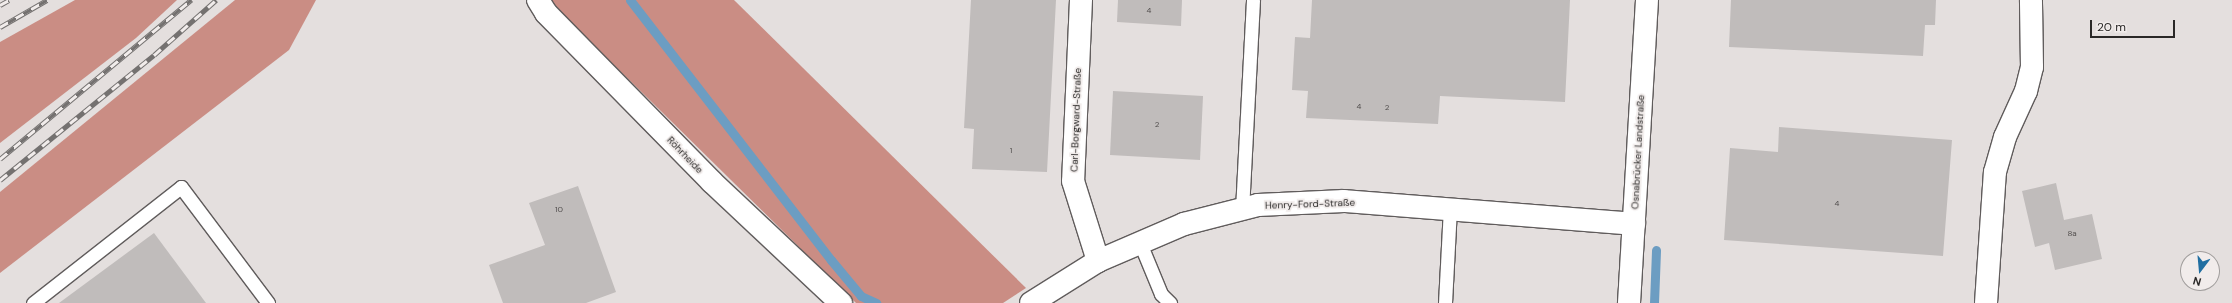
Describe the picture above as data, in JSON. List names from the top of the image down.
{
  "streets": {
    "street": [
      "Carl-Borgward-Straße",
      "Osnabrücker Landstraße",
      "Röhrheide",
      "Henry-Ford-Straße"
    ]
  },
  "crossings": [
    ["Carl-Borgward-Straße", "Henry-Ford-Straße"],
    ["Osnabrücker Landstraße", "Henry-Ford-Straße"]
  ],
  "house_numbers": [
    "4",
    "4",
    "2",
    "2",
    "1",
    "4",
    "10",
    "8a"
  ],
  "scale_bar": "20 m",
  "north": "bottom"
}
